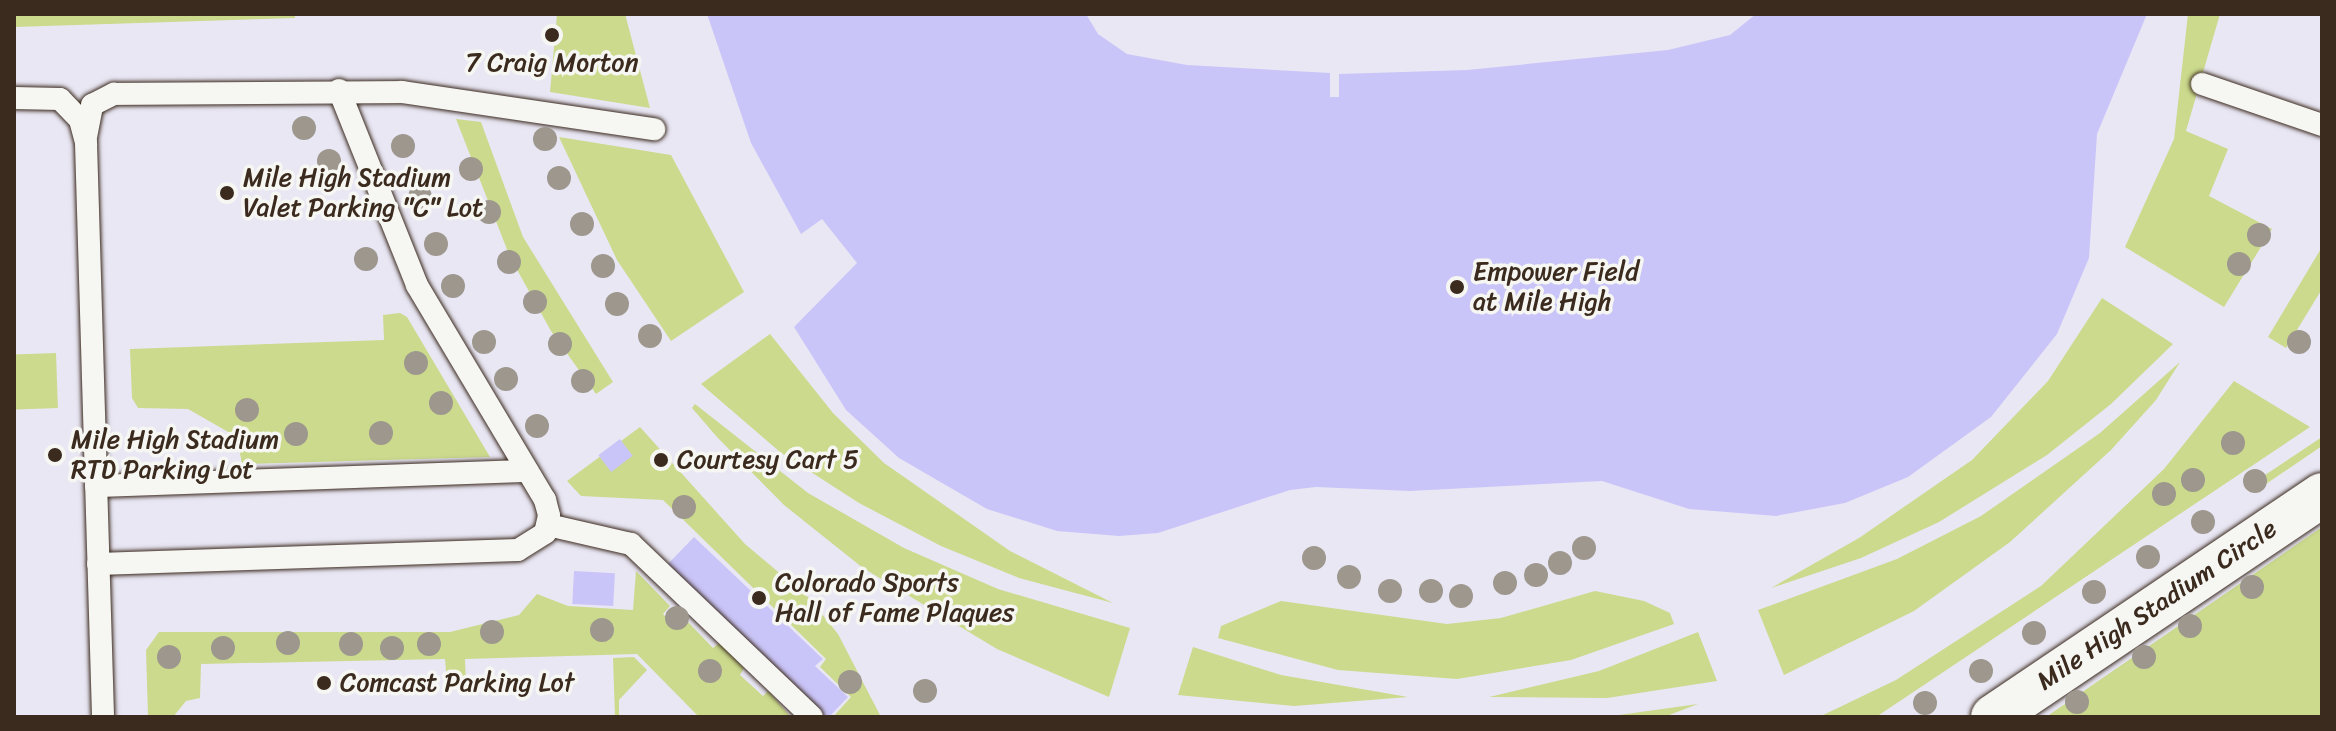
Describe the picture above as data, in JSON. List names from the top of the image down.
{
  "streets": {
    "street": ["Mile High Stadium Circle"]
  },
  "places": [
    "7 Craig Morton",
    "Mile High Stadium Valet Parking \"C\" Lot",
    "Empower Field at Mile High",
    "Mile High Stadium RTD Parking Lot",
    "Courtesy Cart 5",
    "Colorado Sports Hall of Fame Plaques",
    "Comcast Parking Lot"
  ]
}
